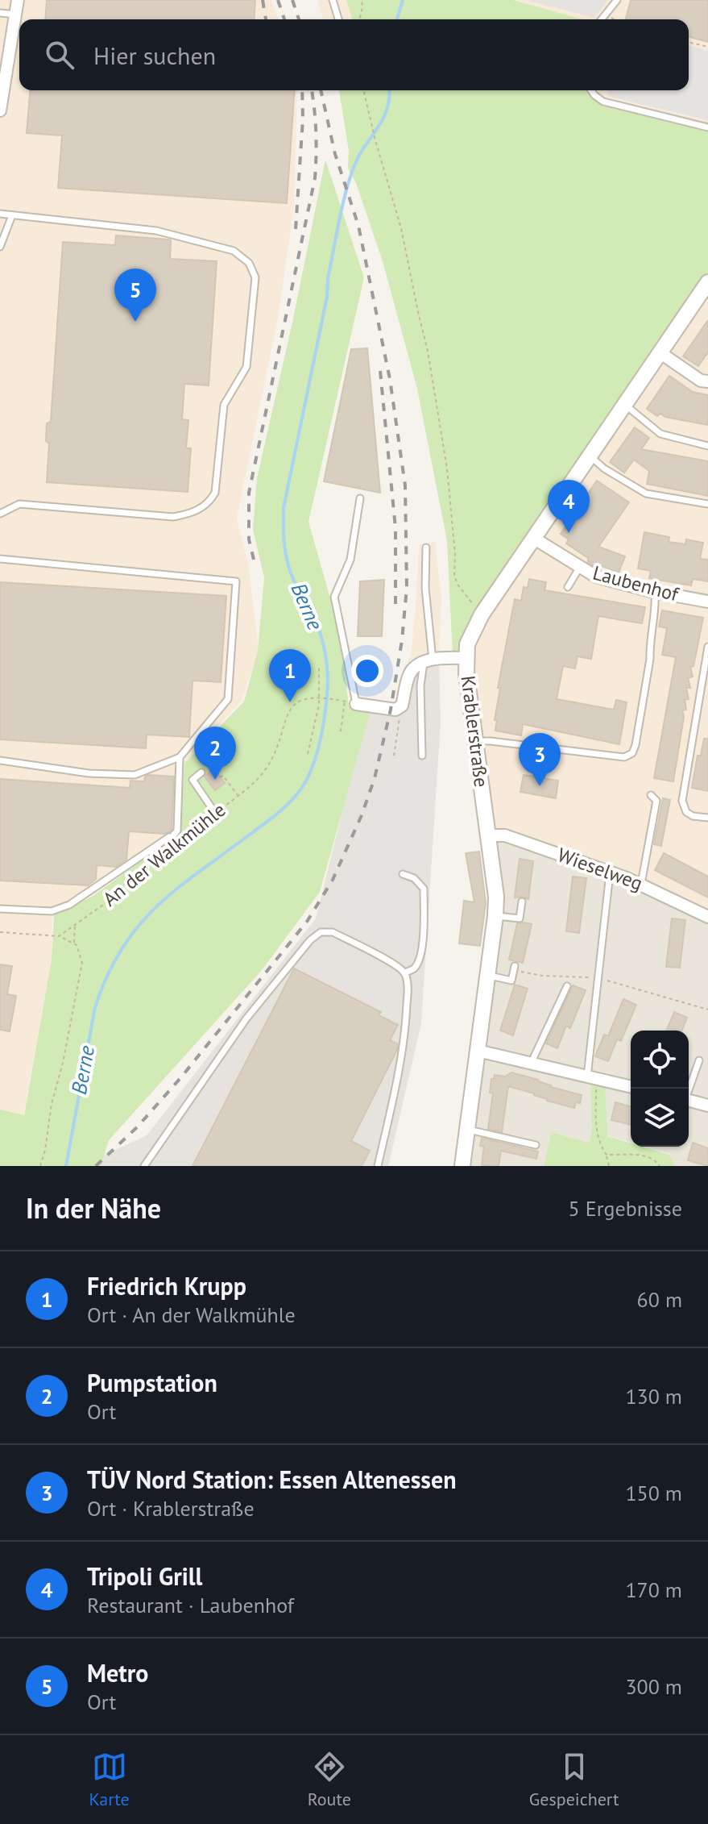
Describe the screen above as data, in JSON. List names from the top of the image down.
{
  "streets": {
    "street": ["Laubenhof", "Krablerstraße", "Wieselweg"],
    "path": ["An der Walkmühle"]
  },
  "crossings": [
    ["Laubenhof", "Krablerstraße"],
    ["Krablerstraße", "Wieselweg"]
  ],
  "water": ["Berne"],
  "page": {
    "search": "Hier suchen",
    "pins": [
      "5",
      "4",
      "1",
      "2",
      "3"
    ],
    "heading": ["In der Nähe", "5 Ergebnisse"],
    "list": [
      {
        "mark": "1",
        "name": "Friedrich Krupp",
        "note": "Ort · An der Walkmühle",
        "value": "60 m"
      },
      {
        "mark": "2",
        "name": "Pumpstation",
        "note": "Ort",
        "value": "130 m"
      },
      {
        "mark": "3",
        "name": "TÜV Nord Station: Essen Altenessen",
        "note": "Ort · Krablerstraße",
        "value": "150 m"
      },
      {
        "mark": "4",
        "name": "Tripoli Grill",
        "note": "Restaurant · Laubenhof",
        "value": "170 m"
      },
      {
        "mark": "5",
        "name": "Metro",
        "note": "Ort",
        "value": "300 m"
      }
    ],
    "nav": ["Karte", "Route", "Gespeichert"]
  }
}
